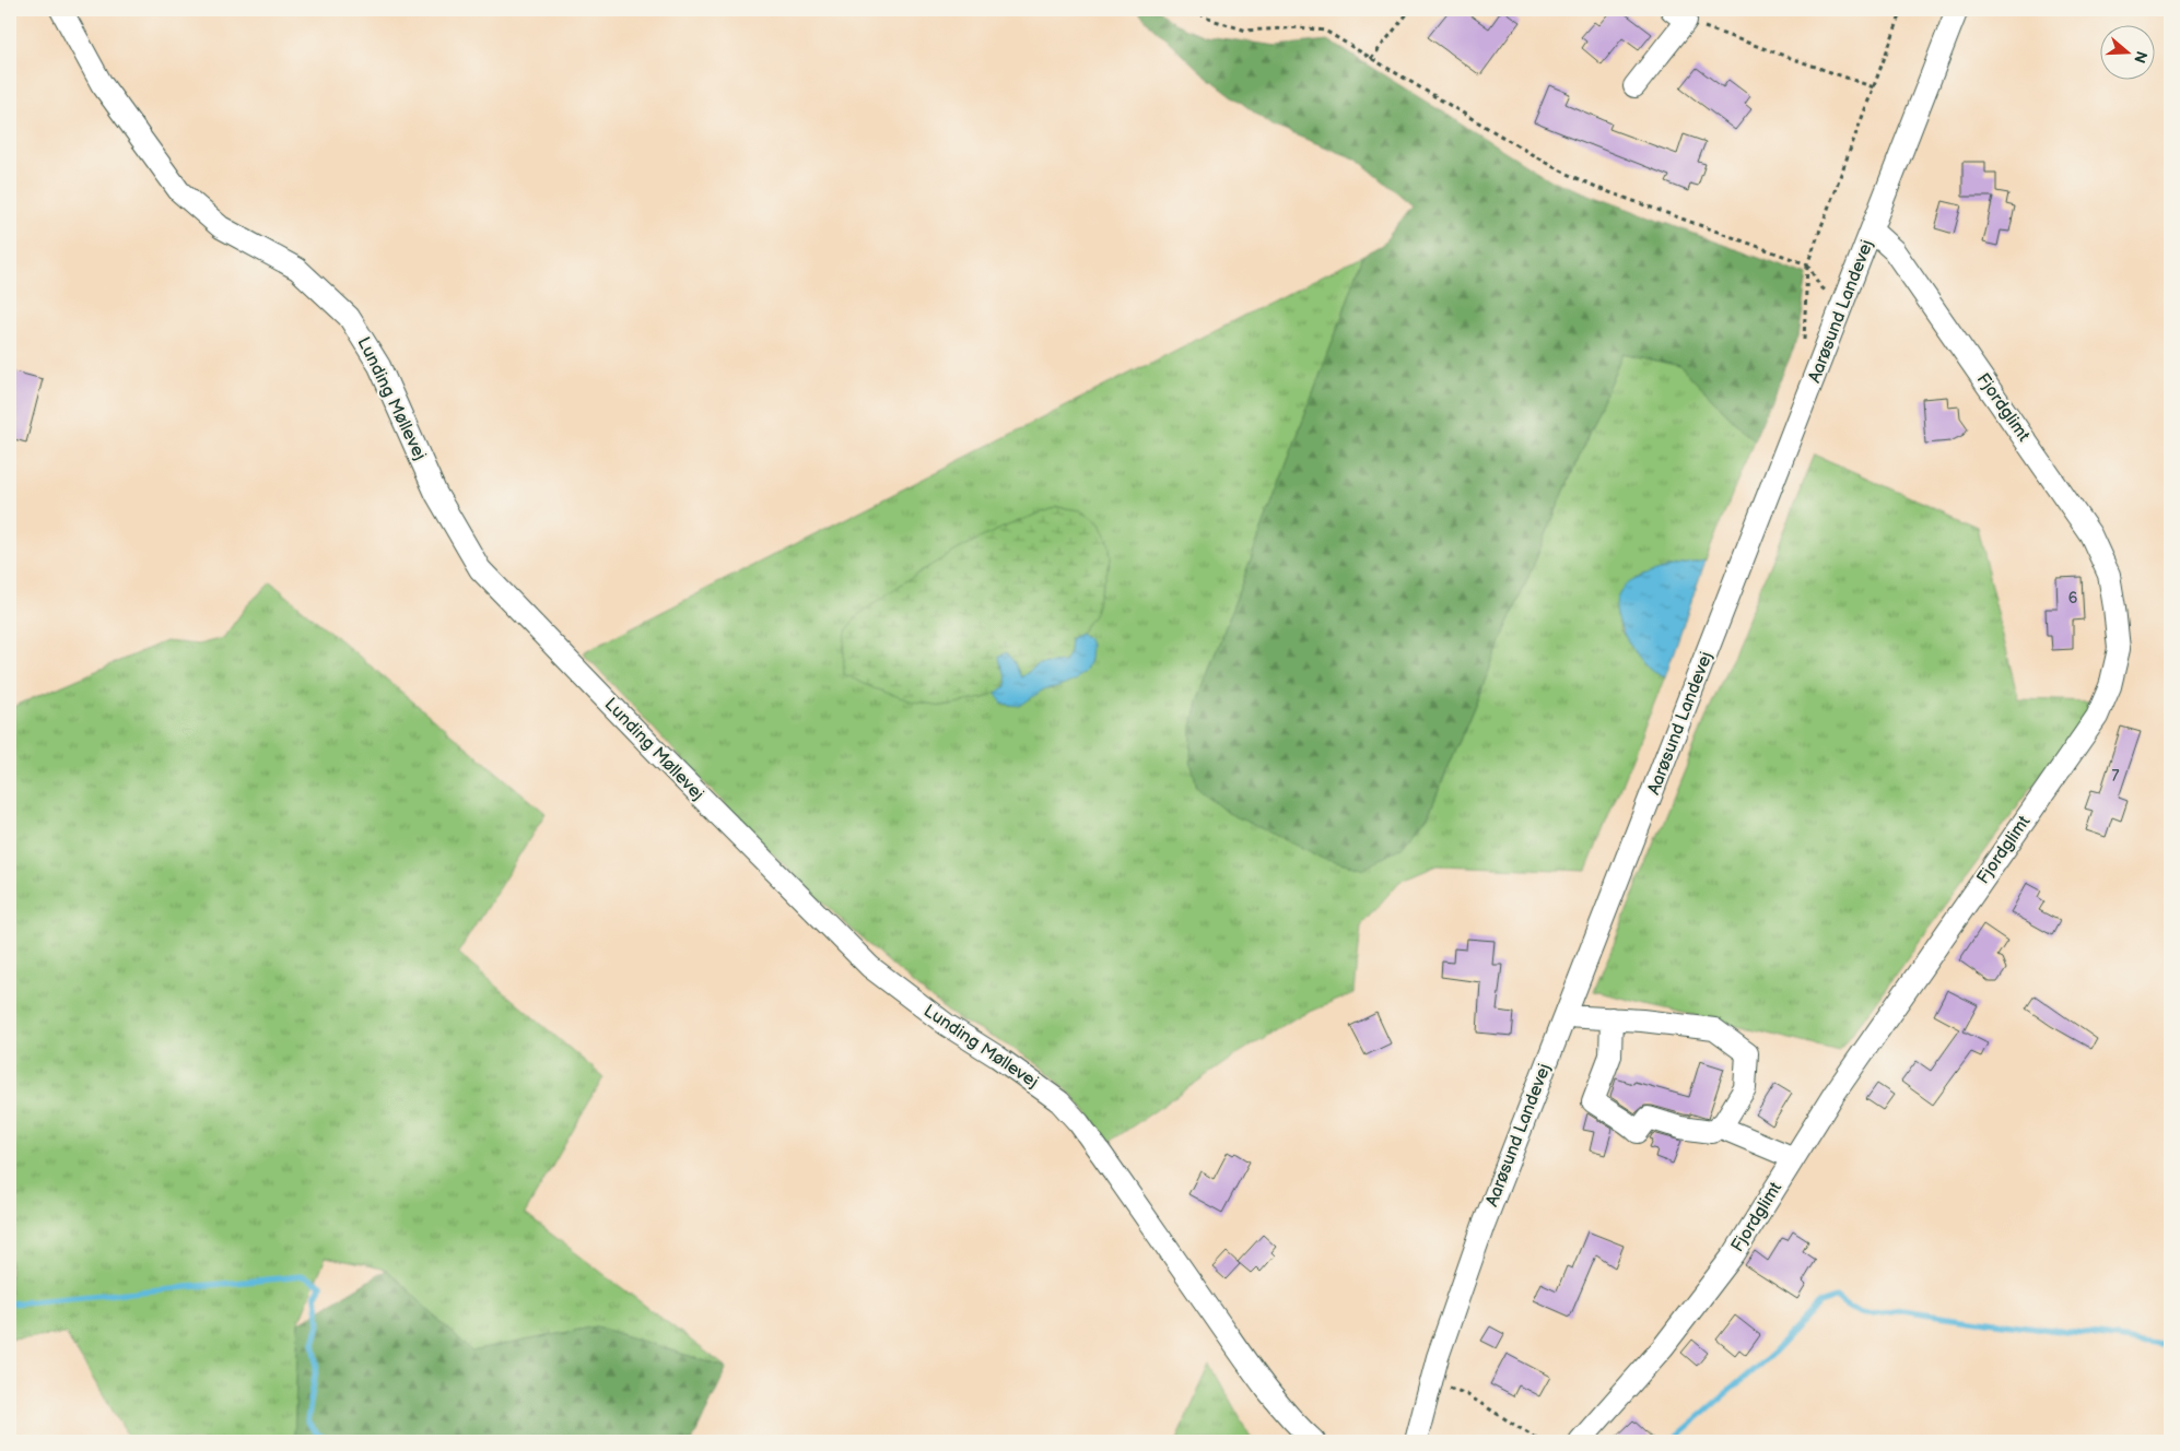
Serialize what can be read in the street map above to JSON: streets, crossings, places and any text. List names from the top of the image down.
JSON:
{
  "streets": {
    "street": ["Aarøsund Landevej", "Lunding Møllevej", "Fjordglimt"]
  },
  "crossings": [
    ["Aarøsund Landevej", "Fjordglimt"]
  ],
  "house_numbers": ["6", "7"],
  "north": "right"
}
